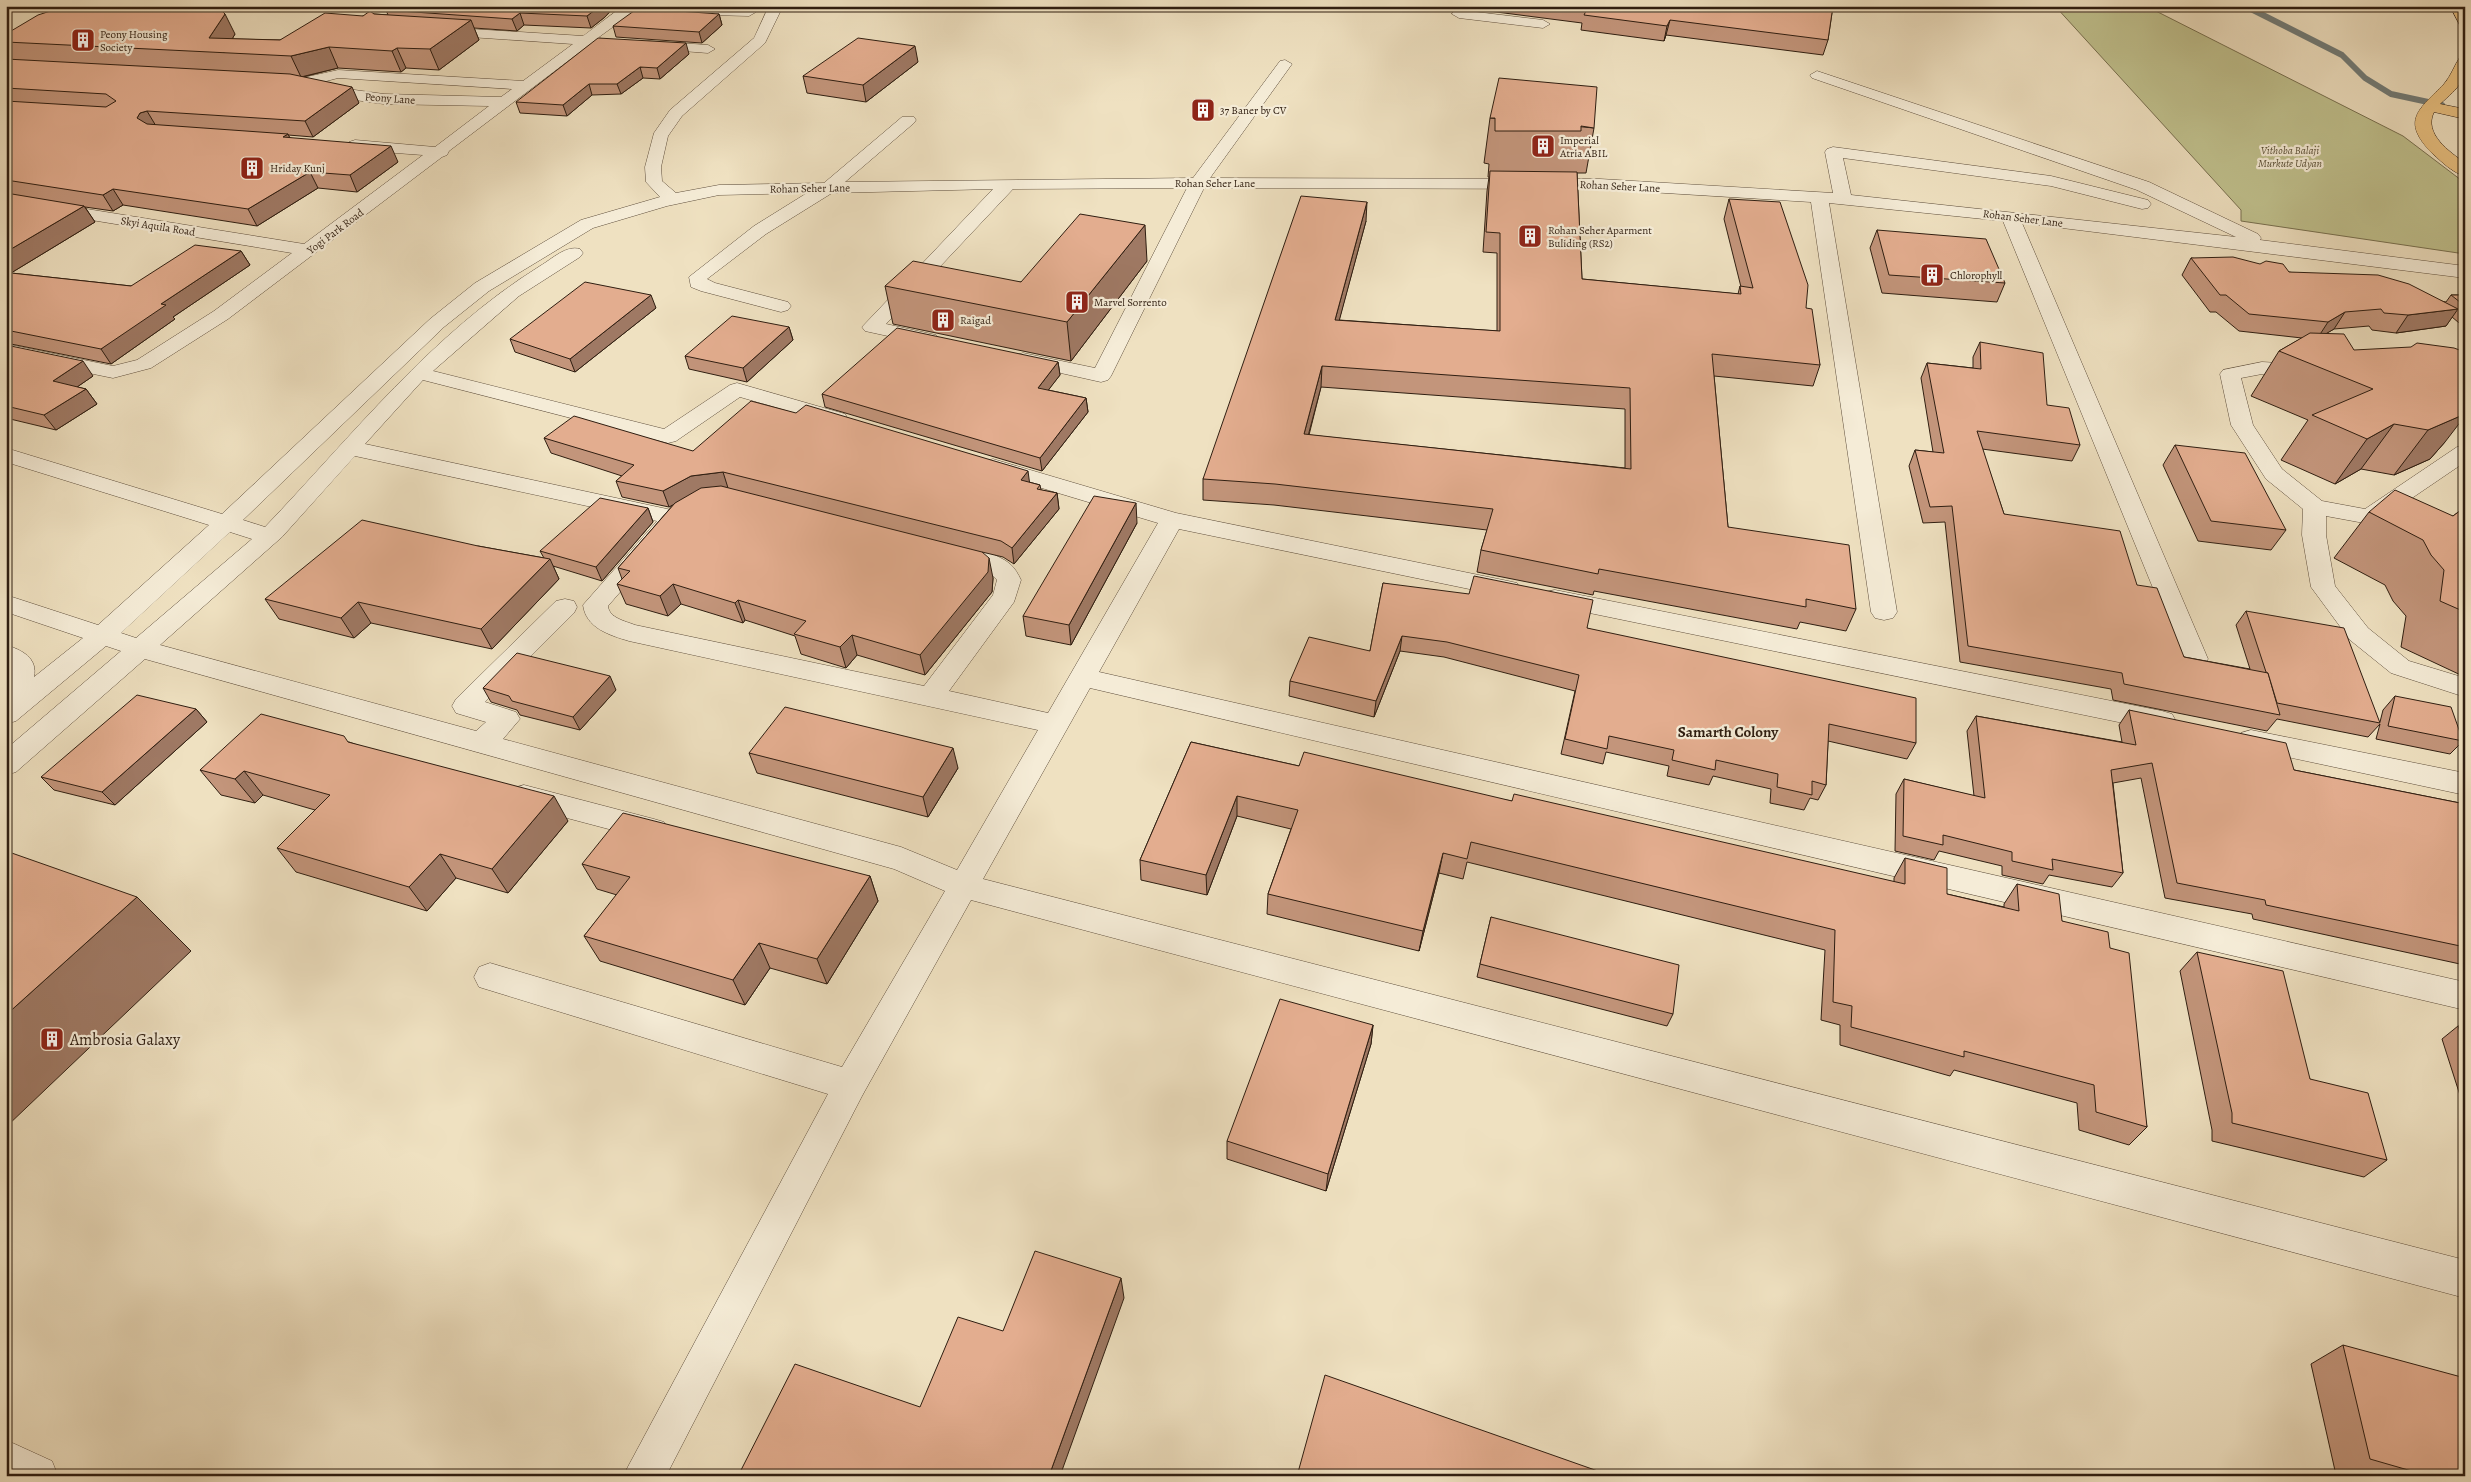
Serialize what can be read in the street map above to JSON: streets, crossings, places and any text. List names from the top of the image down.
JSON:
{
  "streets": {
    "street": [
      "Peony Lane",
      "Rohan Seher Lane",
      "Skyi Aquila Road",
      "Yogi Park Road"
    ]
  },
  "crossings": [
    ["Peony Lane", "Yogi Park Road"],
    ["Skyi Aquila Road", "Yogi Park Road"]
  ],
  "districts": ["Samarth Colony"],
  "parks": ["Vithoba Balaji Murkute Udyan"],
  "places": {
    "building": [
      "Peony Housing Society",
      "37 Baner by CV",
      "Imperial Atria ABIL",
      "Hriday Kunj",
      "Rohan Seher Aparment Buliding (RS2)",
      "Chlorophyll",
      "Marvel Sorrento",
      "Raigad",
      "Ambrosia Galaxy"
    ]
  }
}
